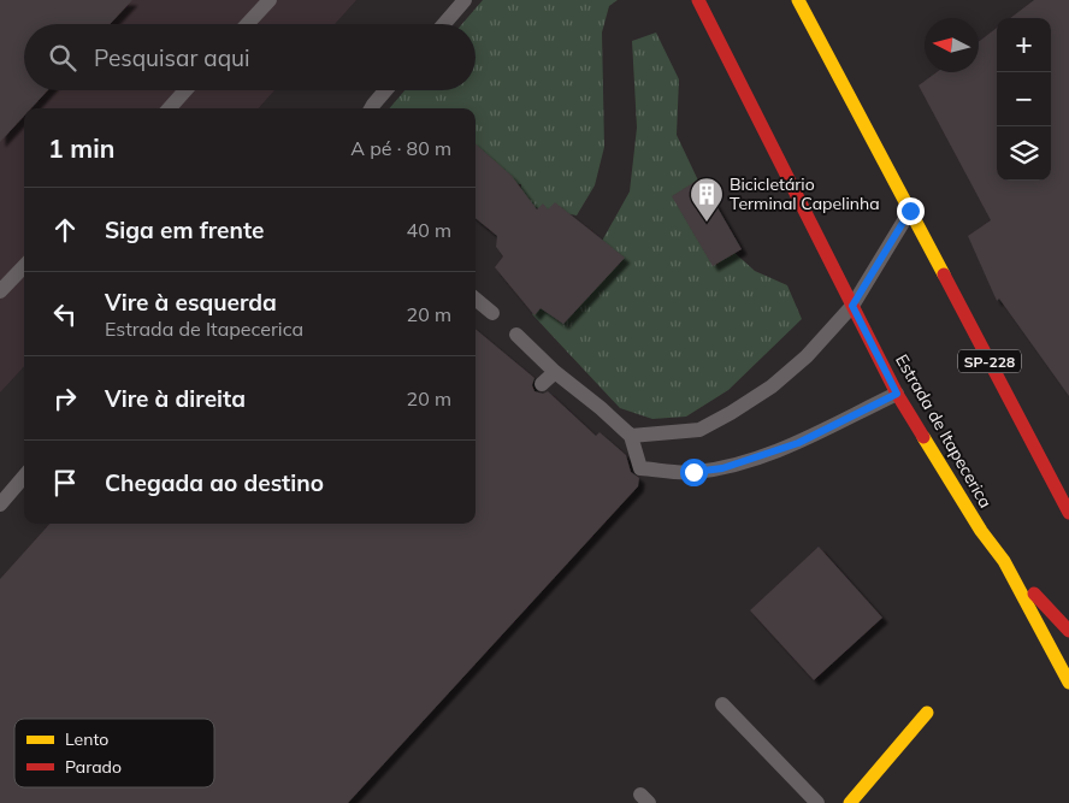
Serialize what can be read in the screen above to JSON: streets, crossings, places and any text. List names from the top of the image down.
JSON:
{
  "streets": {
    "main road": ["SP-228", "Estrada de Itapecerica"]
  },
  "places": {
    "building": ["Bicicletário Terminal Capelinha"]
  },
  "legend": ["Lento", "Parado"],
  "north": "left",
  "page": {
    "map_buttons": ["+", "−"],
    "search": "Pesquisar aqui",
    "heading": ["1 min", "A pé · 80 m"],
    "list": [
      ["Siga em frente", "40 m"],
      ["Vire à esquerda", "Estrada de Itapecerica", "20 m"],
      ["Vire à direita", "20 m"],
      "Chegada ao destino"
    ]
  }
}
